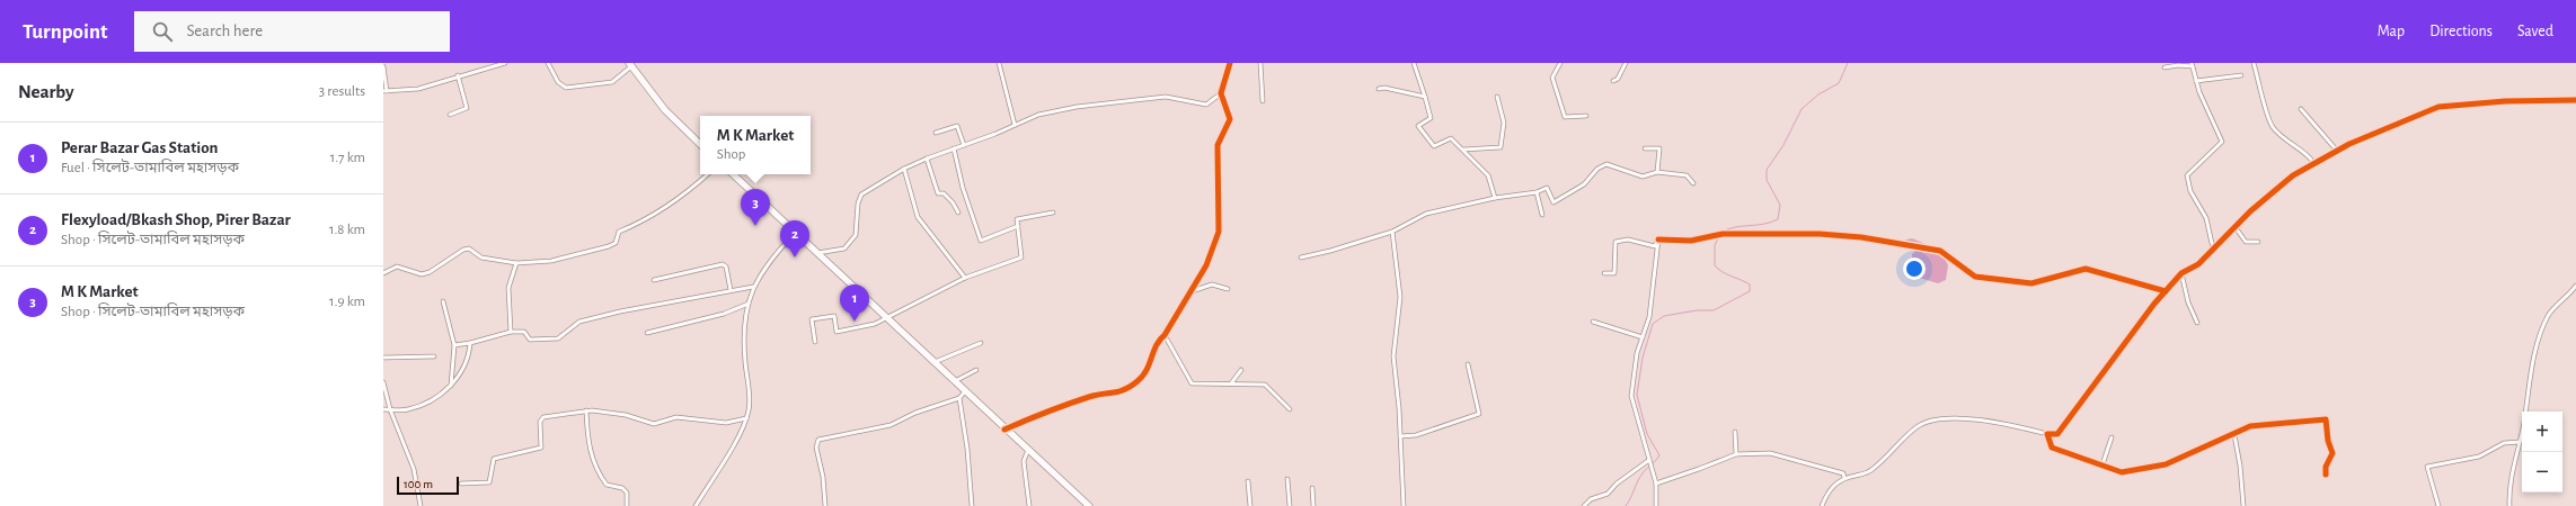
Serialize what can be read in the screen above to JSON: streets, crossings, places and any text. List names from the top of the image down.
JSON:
{
  "scale_bar": "100 m",
  "page": {
    "header": "Turnpoint",
    "search": "Search here",
    "nav": ["Map", "Directions", "Saved"],
    "heading": ["Nearby", "3 results"],
    "popup": ["M K Market", "Shop"],
    "list": [
      {
        "mark": "1",
        "name": "Perar Bazar Gas Station",
        "note": "Fuel · সিলেট-তামাবিল মহাসড়ক",
        "value": "1.7 km"
      },
      {
        "mark": "2",
        "name": "Flexyload/Bkash Shop, Pirer Bazar",
        "note": "Shop · সিলেট-তামাবিল মহাসড়ক",
        "value": "1.8 km"
      },
      {
        "mark": "3",
        "name": "M K Market",
        "note": "Shop · সিলেট-তামাবিল মহাসড়ক",
        "value": "1.9 km"
      }
    ],
    "pins": ["3", "2", "1"],
    "map_buttons": ["+", "−"],
    "scale": "100 m"
  }
}
